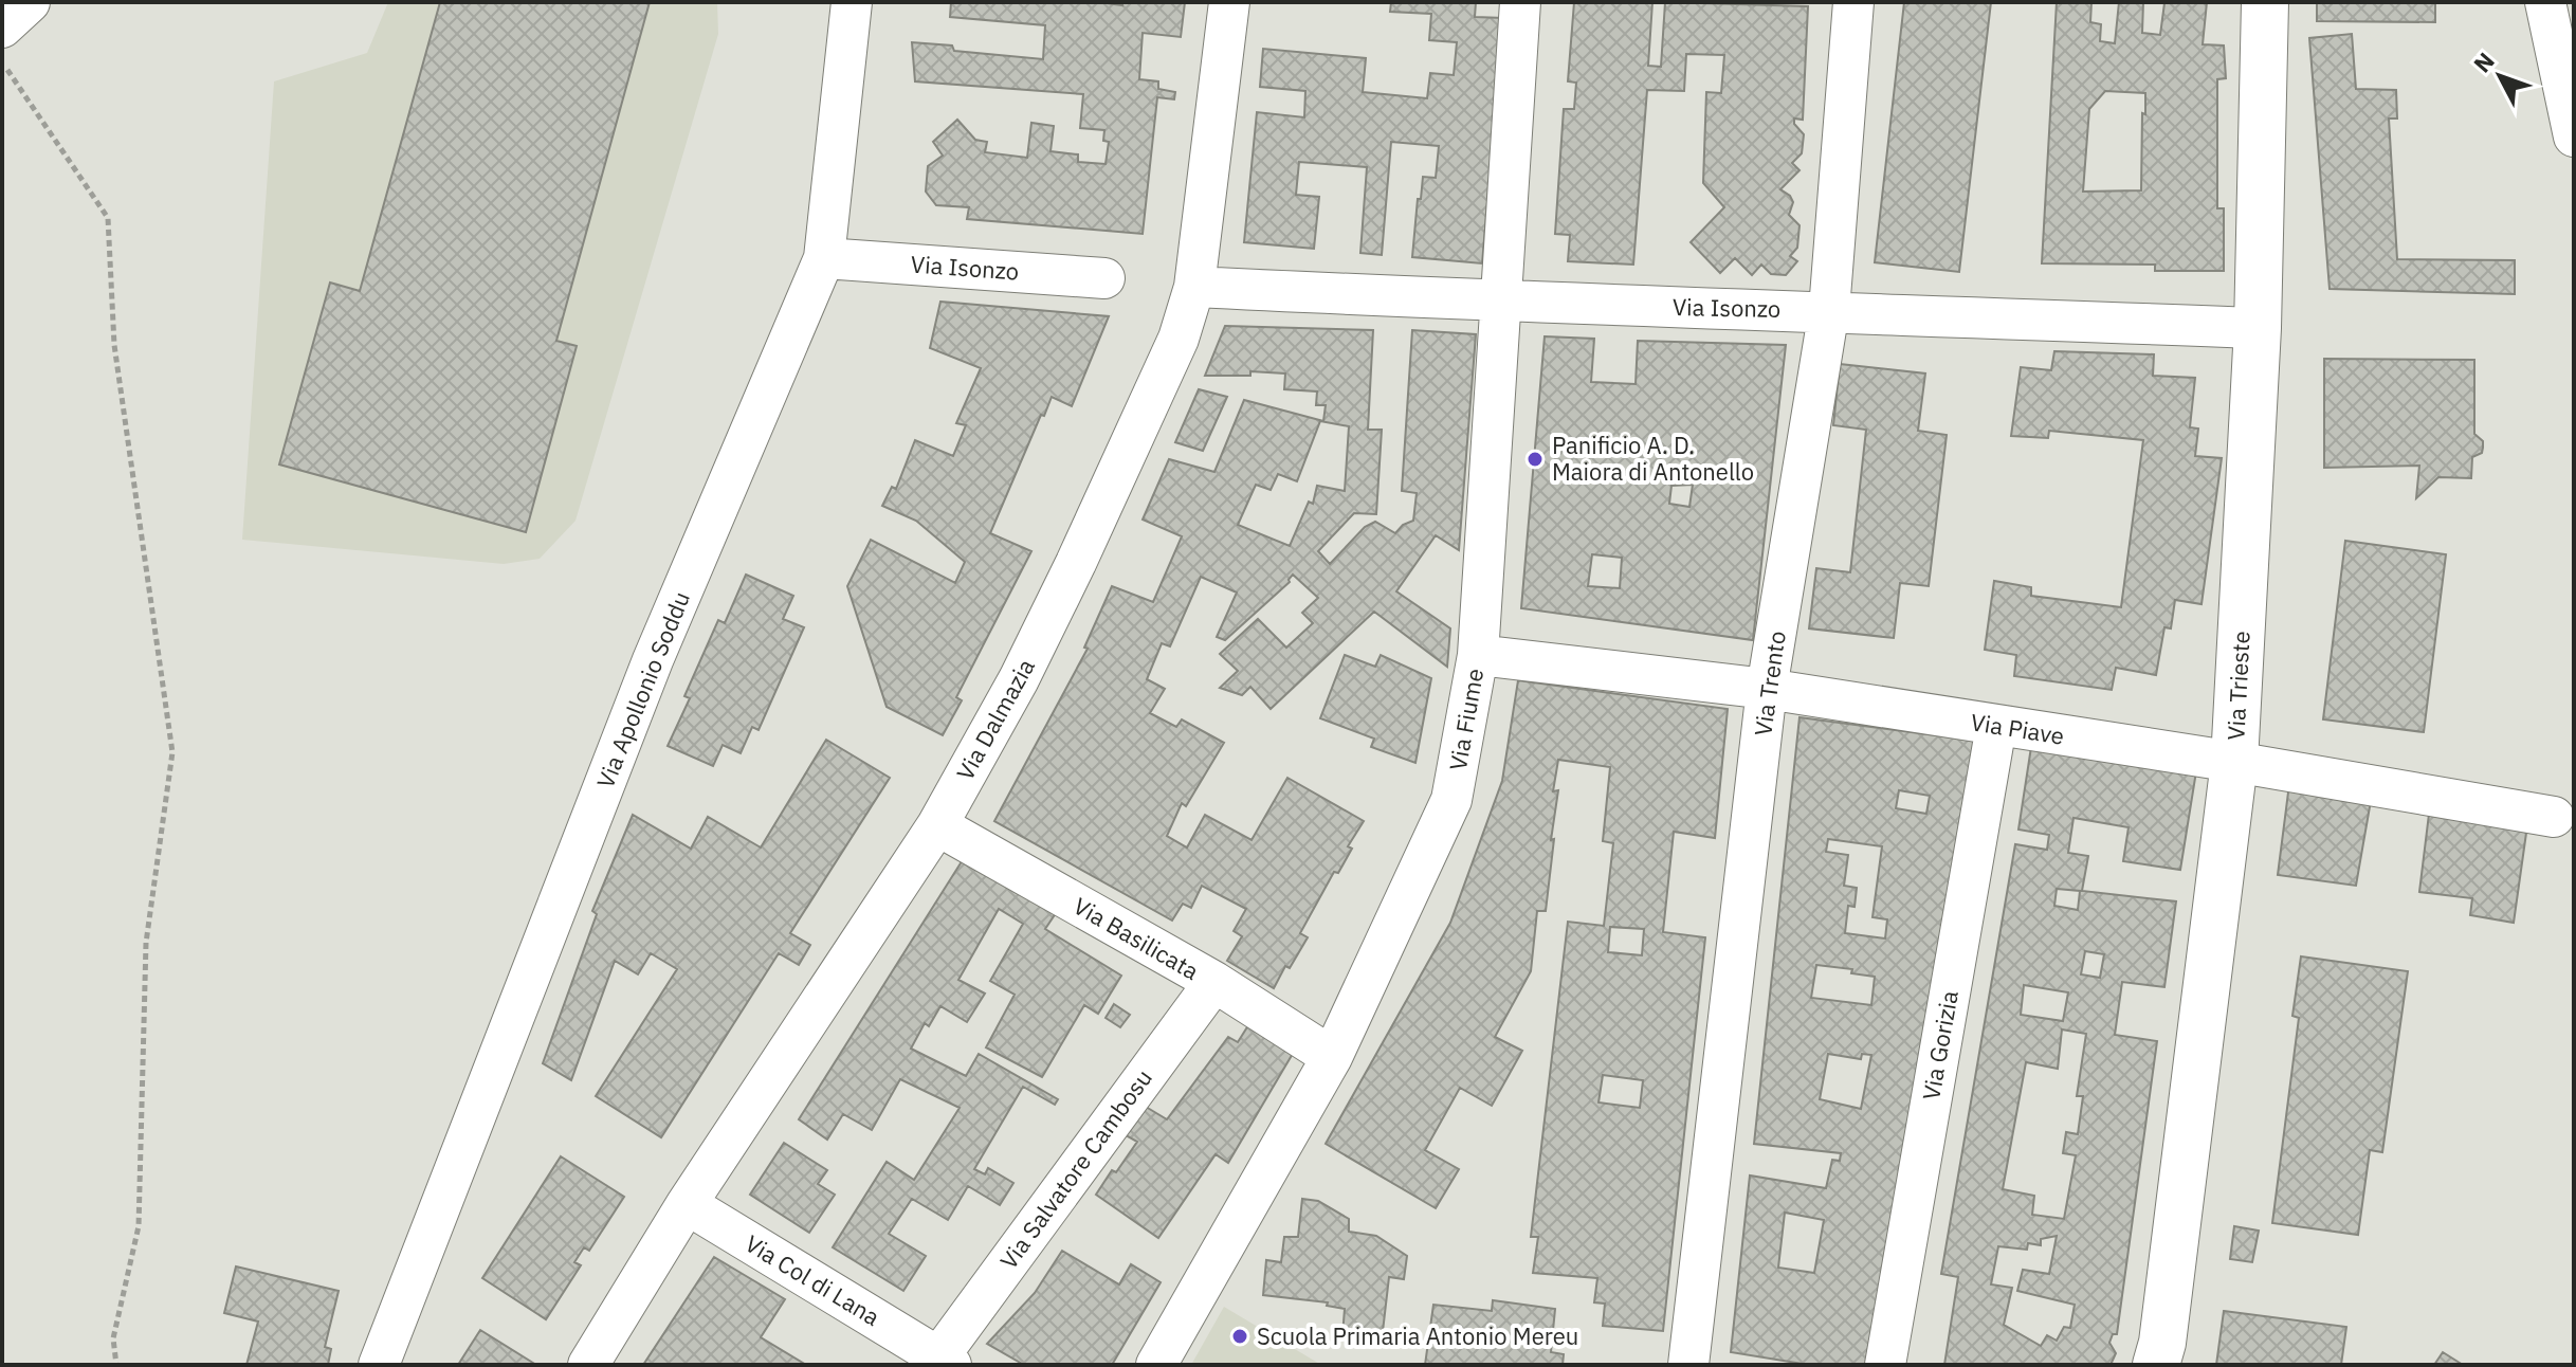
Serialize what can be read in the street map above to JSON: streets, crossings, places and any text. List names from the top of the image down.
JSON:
{
  "streets": {
    "main road": ["Via Trieste"],
    "street": [
      "Via Isonzo",
      "Via Trento",
      "Via Apollonio Soddu",
      "Via Dalmazia",
      "Via Fiume",
      "Via Piave",
      "Via Basilicata",
      "Via Gorizia",
      "Via Salvatore Cambosu",
      "Via Col di Lana"
    ]
  },
  "crossings": [
    ["Via Isonzo", "Via Trento"],
    ["Via Isonzo", "Via Trieste"],
    ["Via Isonzo", "Via Apollonio Soddu"],
    ["Via Isonzo", "Via Dalmazia"],
    ["Via Isonzo", "Via Fiume"],
    ["Via Trento", "Via Piave"],
    ["Via Trieste", "Via Piave"],
    ["Via Dalmazia", "Via Basilicata"],
    ["Via Dalmazia", "Via Col di Lana"],
    ["Via Fiume", "Via Piave"],
    ["Via Fiume", "Via Basilicata"],
    ["Via Piave", "Via Gorizia"],
    ["Via Basilicata", "Via Salvatore Cambosu"],
    ["Via Salvatore Cambosu", "Via Col di Lana"]
  ],
  "places": ["Panificio A. D. Maiora di Antonello", "Scuola Primaria Antonio Mereu"],
  "north": "top left"
}
